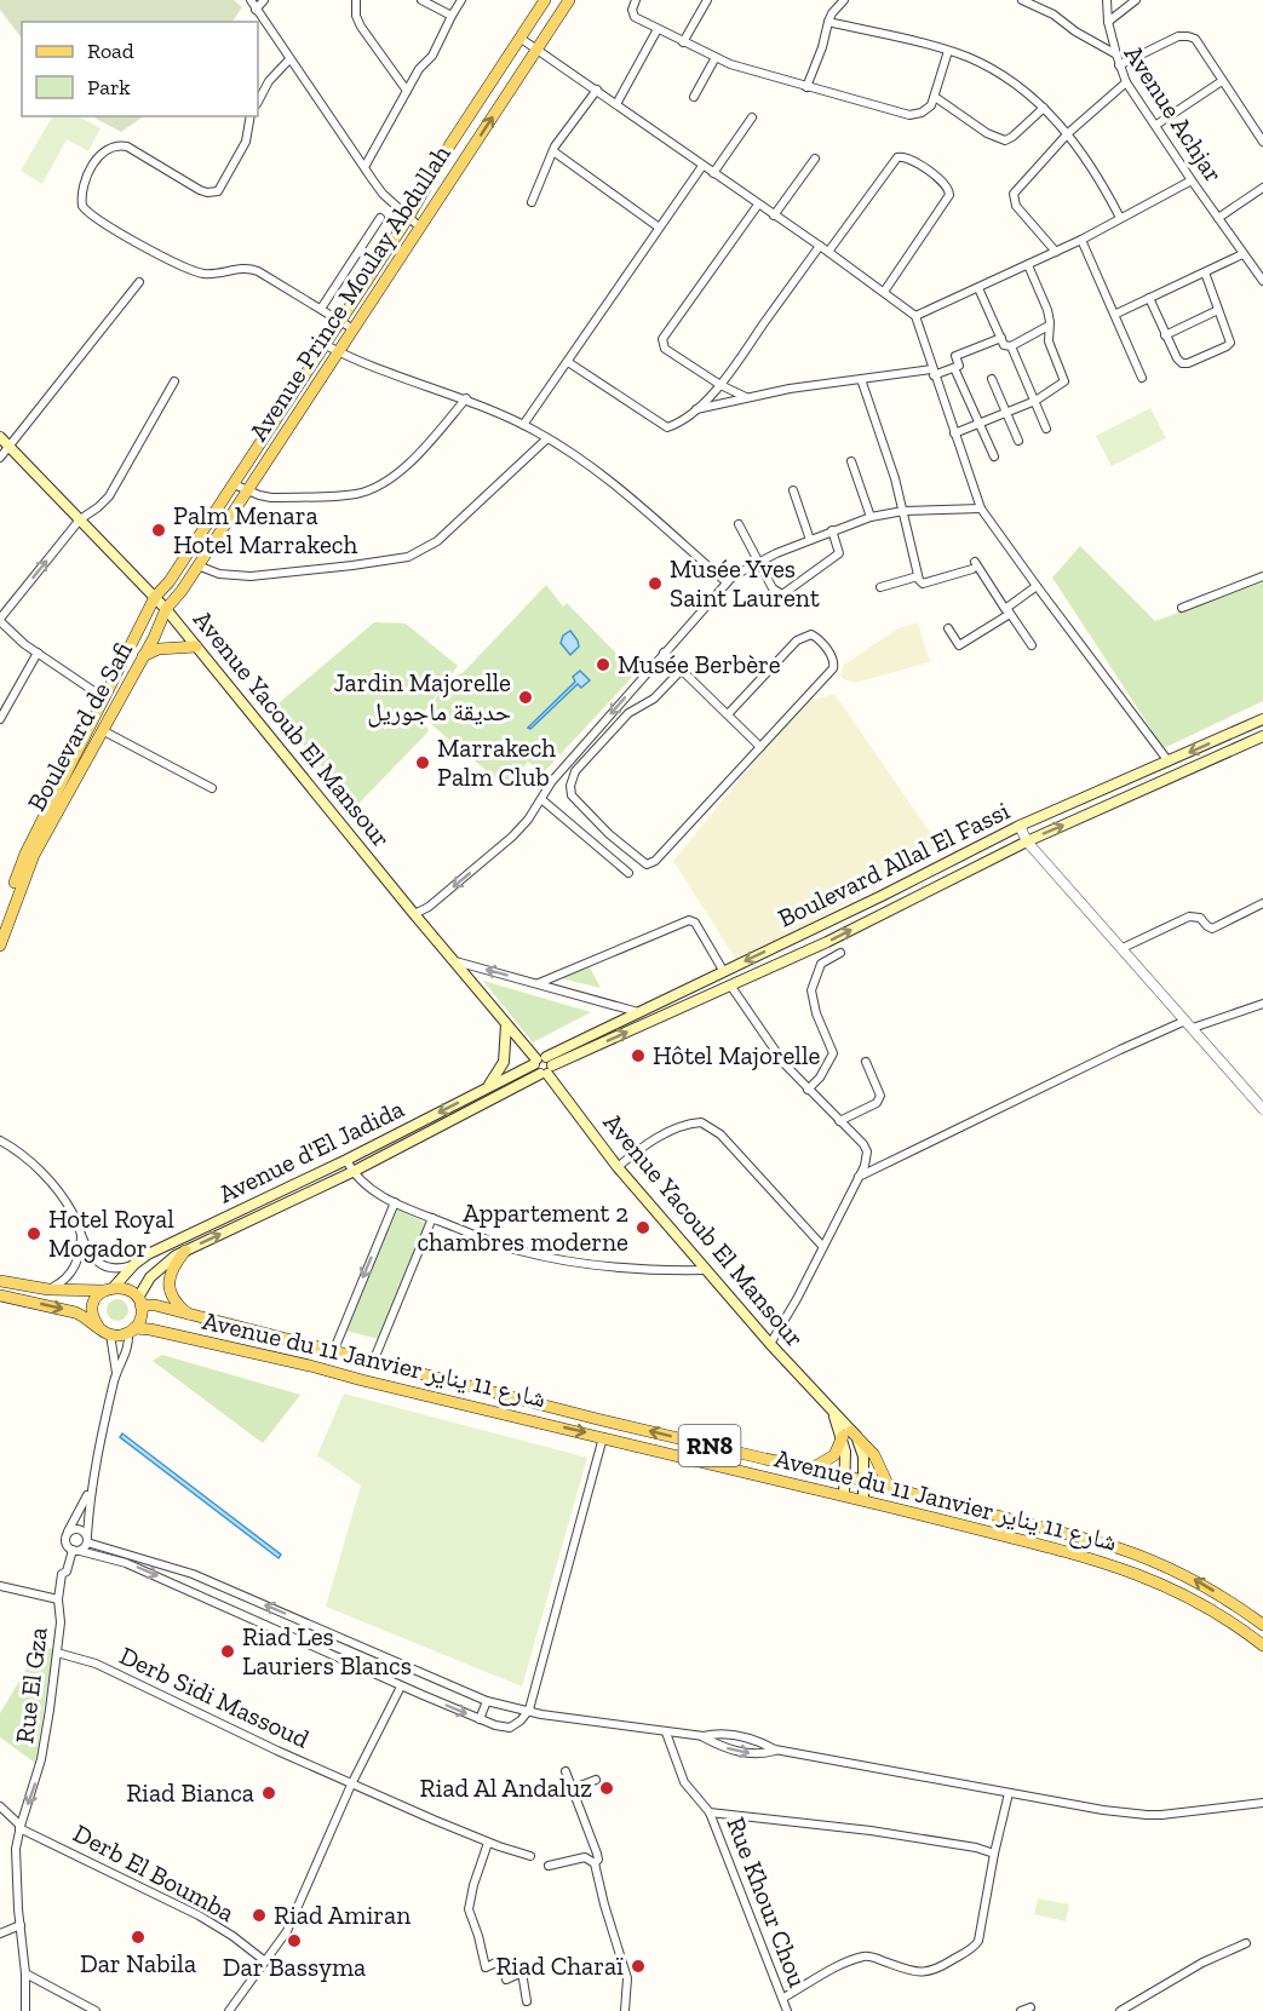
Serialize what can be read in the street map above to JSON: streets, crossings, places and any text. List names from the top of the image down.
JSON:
{
  "streets": {
    "main road": [
      "Avenue Prince Moulay Abdullah",
      "Boulevard de Safi",
      "Avenue Yacoub El Mansour",
      "Boulevard Allal El Fassi",
      "Avenue d'El Jadida",
      "Avenue du 11 Janvier شارع 11 يناير",
      "RN8"
    ],
    "street": [
      "Avenue Achjar",
      "Rue El Gza",
      "Derb Sidi Massoud",
      "Derb El Boumba",
      "Rue Khour Chou"
    ]
  },
  "crossings": [
    ["Avenue Prince Moulay Abdullah", "Boulevard de Safi"],
    ["Avenue Prince Moulay Abdullah", "Avenue Yacoub El Mansour"],
    ["Boulevard de Safi", "Avenue Yacoub El Mansour"],
    ["Avenue Yacoub El Mansour", "Boulevard Allal El Fassi"],
    ["Avenue Yacoub El Mansour", "Avenue d'El Jadida"],
    ["Avenue Yacoub El Mansour", "Avenue du 11 Janvier شارع 11 يناير"],
    ["Boulevard Allal El Fassi", "Avenue d'El Jadida"],
    ["Avenue d'El Jadida", "Avenue du 11 Janvier شارع 11 يناير"],
    ["Avenue d'El Jadida", "RN8"],
    ["Avenue du 11 Janvier شارع 11 يناير", "RN8"],
    ["Rue El Gza", "Derb Sidi Massoud"],
    ["Rue El Gza", "Derb El Boumba"]
  ],
  "one_way": ["Rue El Gza"],
  "places": [
    "Palm Menara Hotel Marrakech",
    "Musée Yves Saint Laurent",
    "Musée Berbère",
    "Jardin Majorelle حديقة ماجوريل",
    "Marrakech Palm Club",
    "Hôtel Majorelle",
    "Appartement 2 chambres moderne",
    "Hotel Royal Mogador",
    "Riad Les Lauriers Blancs",
    "Riad Al Andaluz",
    "Riad Bianca",
    "Riad Amiran",
    "Dar Nabila",
    "Dar Bassyma",
    "Riad Charaï"
  ],
  "legend": ["Road", "Park"]
}
